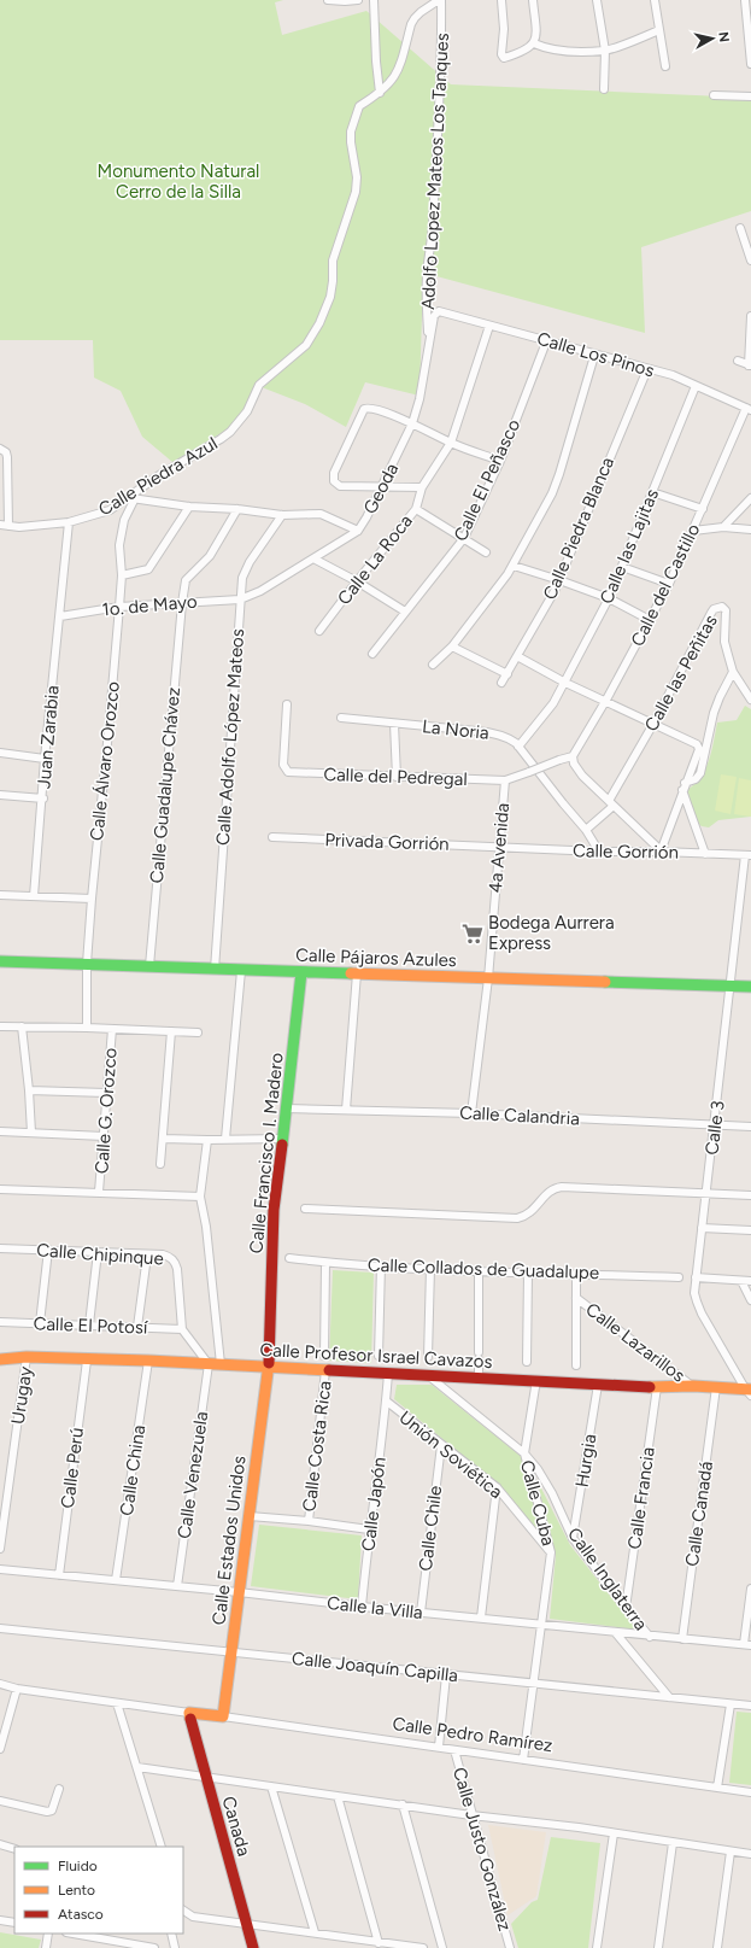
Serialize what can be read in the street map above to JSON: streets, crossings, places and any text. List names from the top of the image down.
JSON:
{
  "streets": {
    "street": [
      "Adolfo Lopez Mateos Los Tanques",
      "Calle Los Pinos",
      "Calle Piedra Azul",
      "Calle El Peñasco",
      "Geoda",
      "Calle Piedra Blanca",
      "Calle las Lajitas",
      "Calle La Roca",
      "Calle del Castillo",
      "1o. de Mayo",
      "Calle las Peñitas",
      "La Noria",
      "Juan Zarabia",
      "Calle Adolfo López Mateos",
      "Calle Álvaro Orozco",
      "Calle del Pedregal",
      "Calle Guadalupe Chávez",
      "Privada Gorrión",
      "4a Avenida",
      "Calle Gorrión",
      "Calle Pájaros Azules",
      "Calle G. Orozco",
      "Calle Calandria",
      "Calle 3",
      "Calle Francisco I. Madero",
      "Calle Chipinque",
      "Calle Collados de Guadalupe",
      "Calle El Potosí",
      "Calle Lazarillos",
      "Calle Profesor Israel Cavazos",
      "Urugay",
      "Calle Costa Rica",
      "Unión Soviética",
      "Hurgia",
      "Calle Perú",
      "Calle China",
      "Calle Venezuela",
      "Calle Francia",
      "Calle Cuba",
      "Calle Japón",
      "Calle Canadá",
      "Calle Chile",
      "Calle Estados Unidos",
      "Calle Inglaterra",
      "Calle la Villa",
      "Calle Joaquín Capilla",
      "Calle Pedro Ramírez",
      "Canada",
      "Calle Justo González"
    ]
  },
  "crossings": [
    ["Adolfo Lopez Mateos Los Tanques", "Geoda"],
    ["Calle Los Pinos", "Calle El Peñasco"],
    ["Calle Los Pinos", "Geoda"],
    ["Calle Los Pinos", "Calle Piedra Blanca"],
    ["Calle Los Pinos", "Calle las Lajitas"],
    ["Calle Los Pinos", "Calle La Roca"],
    ["Calle Los Pinos", "Calle del Castillo"],
    ["Calle Piedra Azul", "Juan Zarabia"],
    ["Calle Piedra Azul", "Calle Álvaro Orozco"],
    ["Geoda", "1o. de Mayo"],
    ["Geoda", "Calle Adolfo López Mateos"],
    ["Calle las Lajitas", "La Noria"],
    ["Calle del Castillo", "4a Avenida"],
    ["1o. de Mayo", "Juan Zarabia"],
    ["1o. de Mayo", "Calle Adolfo López Mateos"],
    ["1o. de Mayo", "Calle Álvaro Orozco"],
    ["1o. de Mayo", "Calle Guadalupe Chávez"],
    ["Calle las Peñitas", "La Noria"],
    ["Calle Adolfo López Mateos", "Calle Pájaros Azules"],
    ["Calle Álvaro Orozco", "Calle Pájaros Azules"],
    ["Calle del Pedregal", "4a Avenida"],
    ["Calle Guadalupe Chávez", "Calle Pájaros Azules"],
    ["Privada Gorrión", "4a Avenida"],
    ["Privada Gorrión", "Calle Gorrión"],
    ["4a Avenida", "Calle Gorrión"],
    ["4a Avenida", "Calle Pájaros Azules"],
    ["4a Avenida", "Calle Calandria"],
    ["Calle Gorrión", "Calle 3"],
    ["Calle Pájaros Azules", "Calle 3"],
    ["Calle Pájaros Azules", "Calle Francisco I. Madero"],
    ["Calle Calandria", "Calle 3"],
    ["Calle Calandria", "Calle Francisco I. Madero"],
    ["Calle 3", "Calle Profesor Israel Cavazos"],
    ["Calle Francisco I. Madero", "Calle Profesor Israel Cavazos"],
    ["Calle Francisco I. Madero", "Calle Estados Unidos"],
    ["Calle Chipinque", "Calle El Potosí"],
    ["Calle Lazarillos", "Calle Profesor Israel Cavazos"],
    ["Calle Profesor Israel Cavazos", "Urugay"],
    ["Calle Profesor Israel Cavazos", "Calle Costa Rica"],
    ["Calle Profesor Israel Cavazos", "Hurgia"],
    ["Calle Profesor Israel Cavazos", "Calle Perú"],
    ["Calle Profesor Israel Cavazos", "Calle China"],
    ["Calle Profesor Israel Cavazos", "Calle Venezuela"],
    ["Calle Profesor Israel Cavazos", "Calle Francia"],
    ["Calle Profesor Israel Cavazos", "Calle Cuba"],
    ["Calle Profesor Israel Cavazos", "Calle Japón"],
    ["Calle Profesor Israel Cavazos", "Calle Canadá"],
    ["Calle Profesor Israel Cavazos", "Calle Estados Unidos"],
    ["Calle Profesor Israel Cavazos", "Calle Inglaterra"],
    ["Unión Soviética", "Calle Cuba"],
    ["Unión Soviética", "Calle Japón"],
    ["Unión Soviética", "Calle Chile"],
    ["Hurgia", "Calle Inglaterra"],
    ["Calle Perú", "Calle la Villa"],
    ["Calle China", "Calle la Villa"],
    ["Calle Venezuela", "Calle la Villa"],
    ["Calle Francia", "Calle Inglaterra"],
    ["Calle Cuba", "Calle Inglaterra"],
    ["Calle Cuba", "Calle la Villa"],
    ["Calle Cuba", "Calle Joaquín Capilla"],
    ["Calle Cuba", "Calle Pedro Ramírez"],
    ["Calle Japón", "Calle la Villa"],
    ["Calle Canadá", "Calle la Villa"],
    ["Calle Chile", "Calle la Villa"],
    ["Calle Estados Unidos", "Calle la Villa"],
    ["Calle Estados Unidos", "Calle Joaquín Capilla"],
    ["Calle Estados Unidos", "Calle Pedro Ramírez"],
    ["Calle Inglaterra", "Calle la Villa"],
    ["Calle Pedro Ramírez", "Canada"],
    ["Calle Pedro Ramírez", "Calle Justo González"]
  ],
  "parks": ["Monumento Natural Cerro de la Silla"],
  "places": {
    "supermarket": ["Bodega Aurrera Express"]
  },
  "legend": ["Fluido", "Lento", "Atasco"],
  "north": "right"
}
